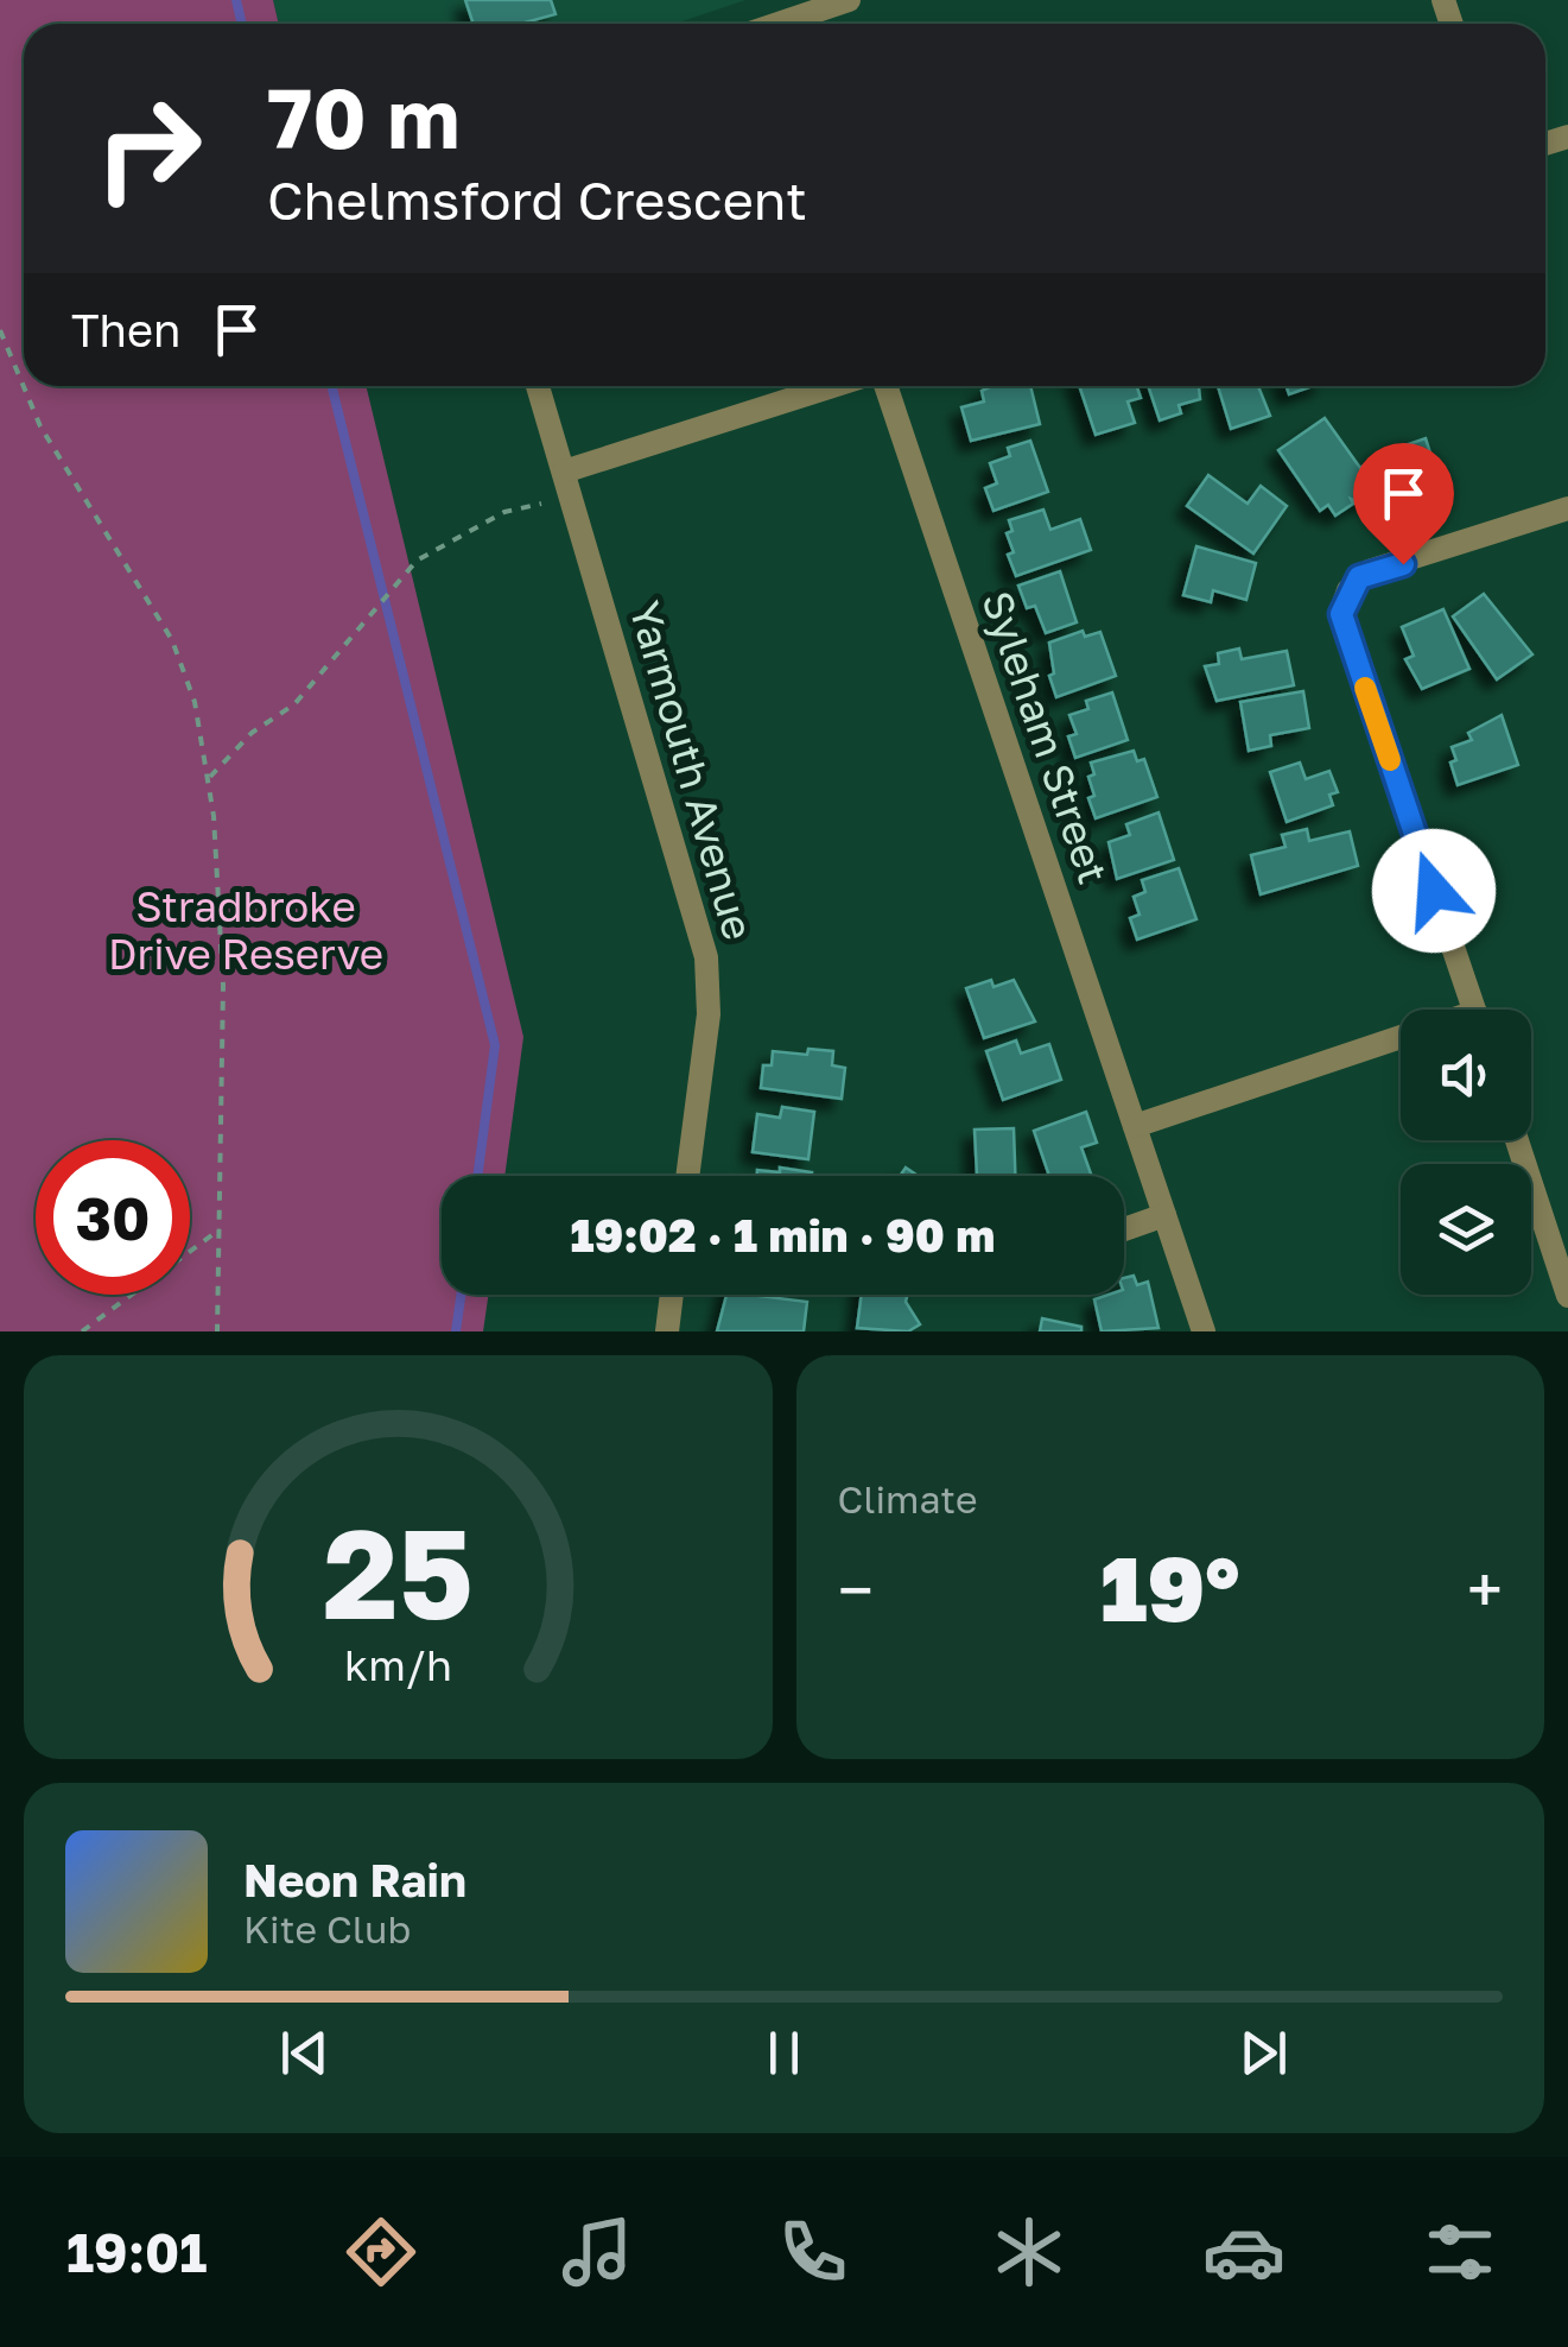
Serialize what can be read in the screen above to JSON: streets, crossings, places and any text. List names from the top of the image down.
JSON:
{
  "streets": {
    "street": ["Syleham Street", "Yarmouth Avenue"]
  },
  "parks": ["Stradbroke Drive Reserve"],
  "page": {
    "turn": ["70 m", "Chelmsford Crescent"],
    "then": "Then",
    "limit": "30",
    "trip": "19:02 · 1 min · 90 m",
    "tile": "Climate",
    "heat": ["−", "19°", "+"],
    "song": ["Neon Rain", "Kite Club"],
    "tabs": "19:01",
    "gauge": ["25", "km/h"]
  }
}
